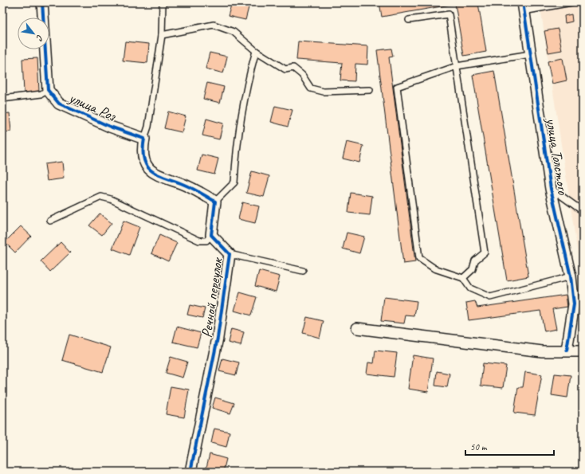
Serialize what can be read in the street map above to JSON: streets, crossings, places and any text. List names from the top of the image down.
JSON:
{
  "streets": {
    "street": ["улица Роз", "улица Толстого", "Речной переулок"]
  },
  "scale_bar": "50 m",
  "north": "bottom right"
}
